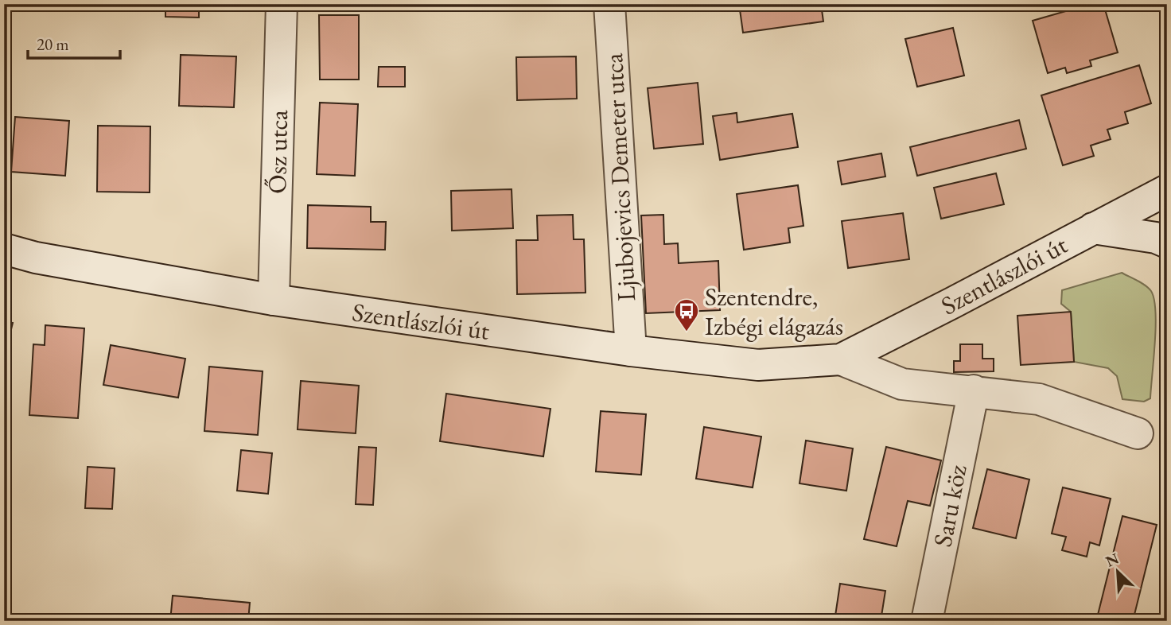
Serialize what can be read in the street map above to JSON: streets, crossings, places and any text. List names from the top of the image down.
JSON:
{
  "streets": {
    "main road": [
      "Ősz utca",
      "Ljubojevics Demeter utca",
      "Szentlászlói út",
      "Saru köz"
    ]
  },
  "crossings": [
    ["Ősz utca", "Szentlászlói út"],
    ["Ljubojevics Demeter utca", "Szentlászlói út"],
    ["Szentlászlói út", "Saru köz"]
  ],
  "places": {
    "bus stop": ["Szentendre, Izbégi elágazás"]
  },
  "scale_bar": "20 m",
  "north": "top left"
}
